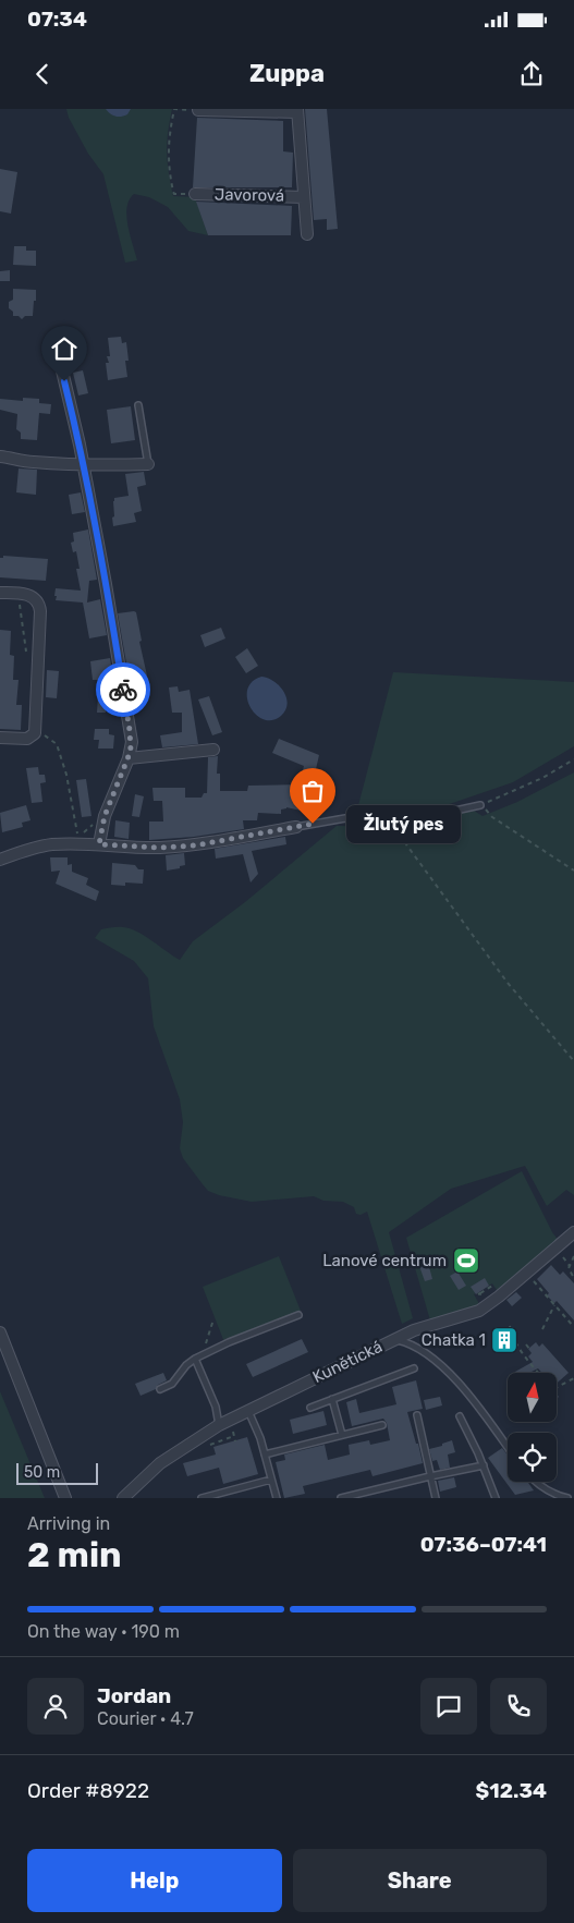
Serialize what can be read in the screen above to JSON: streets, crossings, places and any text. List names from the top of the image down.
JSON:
{
  "streets": {
    "street": ["Javorová", "Kunětická"]
  },
  "places": {
    "other": ["Žlutý pes"],
    "sports": ["Lanové centrum"],
    "building": ["Chatka 1"]
  },
  "scale_bar": "50 m",
  "north": "top",
  "page": {
    "status": "07:34",
    "header": "Zuppa",
    "bubble": "Žlutý pes",
    "scale": "50 m",
    "heading": ["2 min", "Arriving in", "07:36–07:41"],
    "panel": [
      "Jordan",
      "Courier · 4.7",
      "Order #8922",
      "$12.34"
    ],
    "bar": "On the way · 190 m",
    "buttons": ["Help", "Share"]
  }
}
